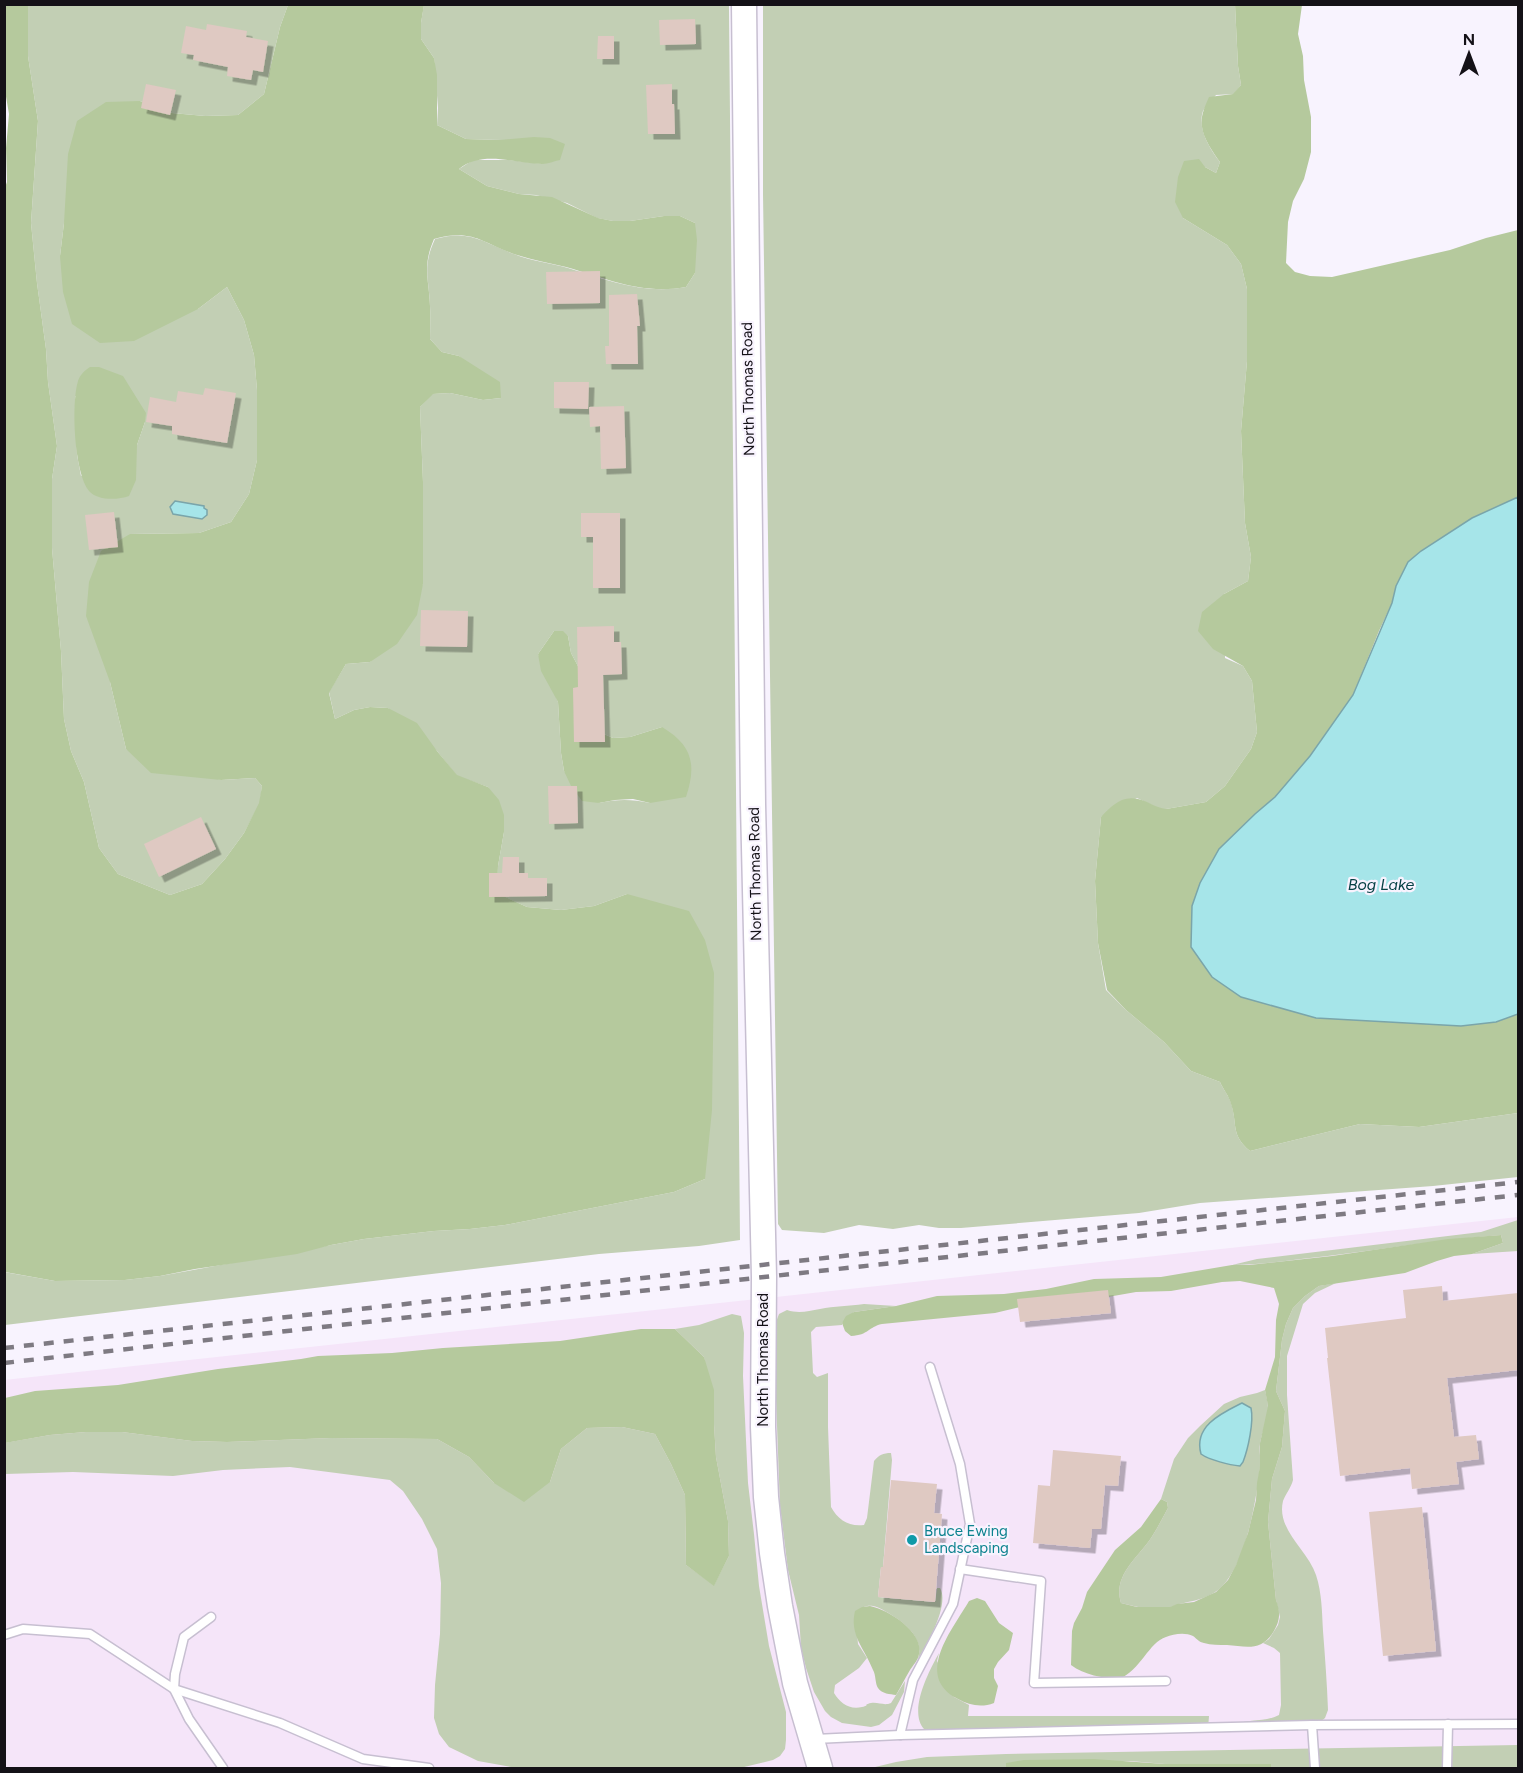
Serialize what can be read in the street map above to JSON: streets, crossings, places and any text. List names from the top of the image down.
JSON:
{
  "streets": {
    "main road": ["North Thomas Road"]
  },
  "water": ["Bog Lake"],
  "places": ["Bruce Ewing Landscaping"],
  "north": "top"
}
